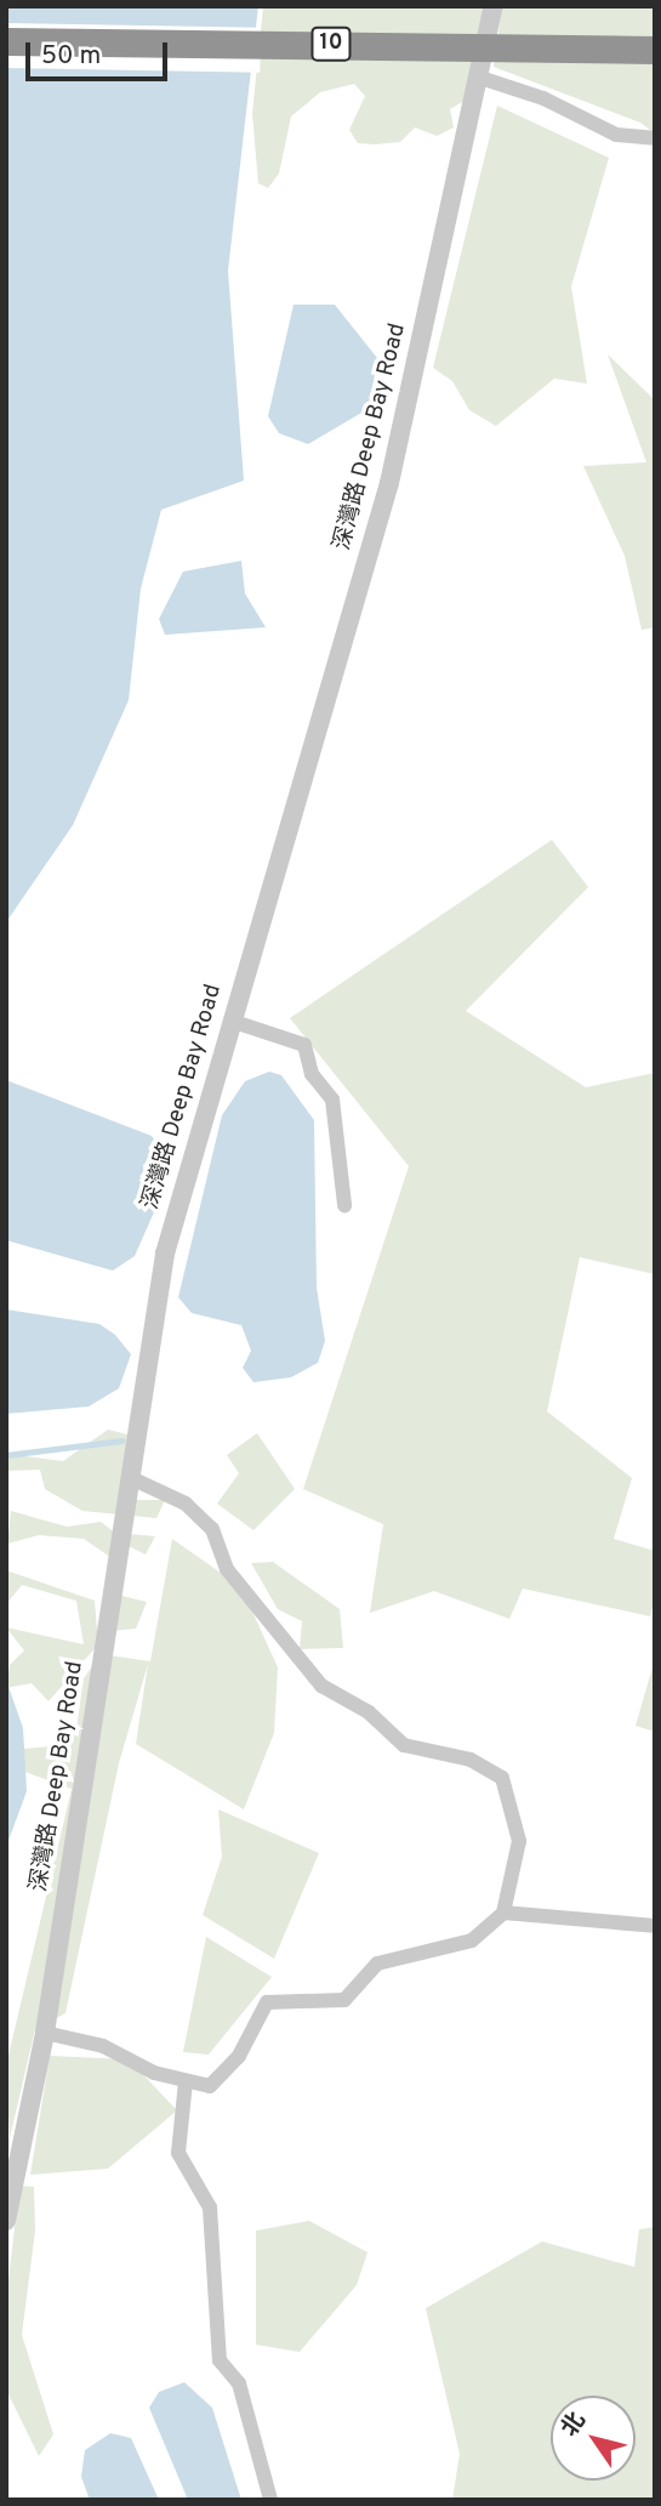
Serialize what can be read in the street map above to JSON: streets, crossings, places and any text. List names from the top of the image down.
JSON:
{
  "streets": {
    "highway": ["10"],
    "street": ["深灣路 Deep Bay Road"]
  },
  "scale_bar": "50 m",
  "north": "top left"
}
